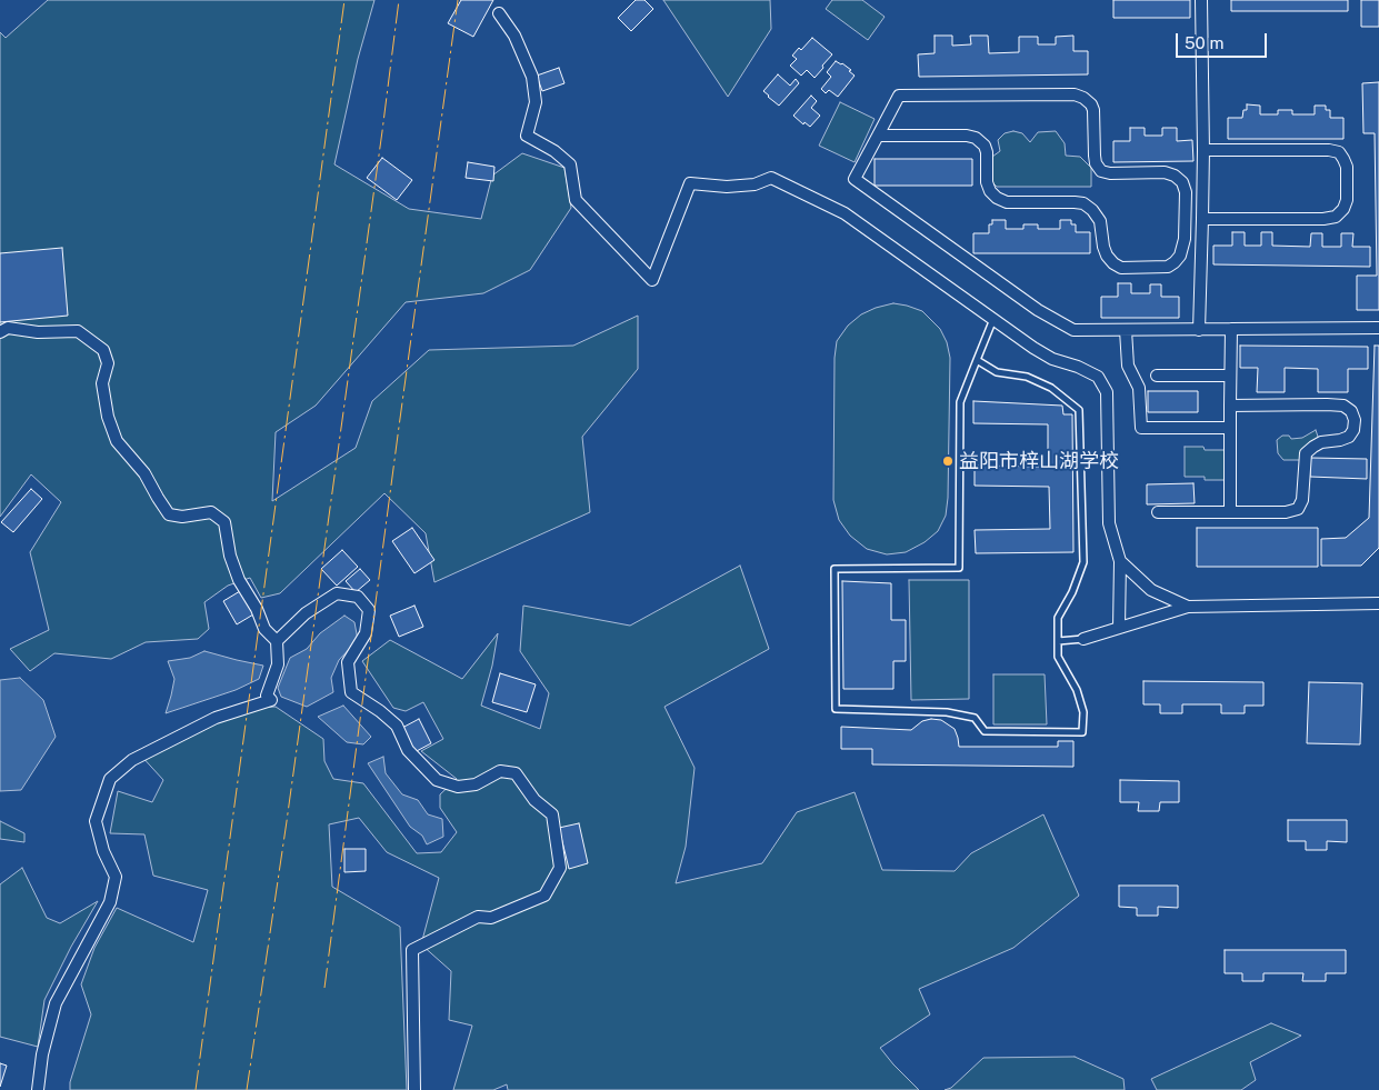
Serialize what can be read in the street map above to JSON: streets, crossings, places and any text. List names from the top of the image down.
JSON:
{
  "places": ["益阳市梓山湖学校"],
  "scale_bar": "50 m"
}
